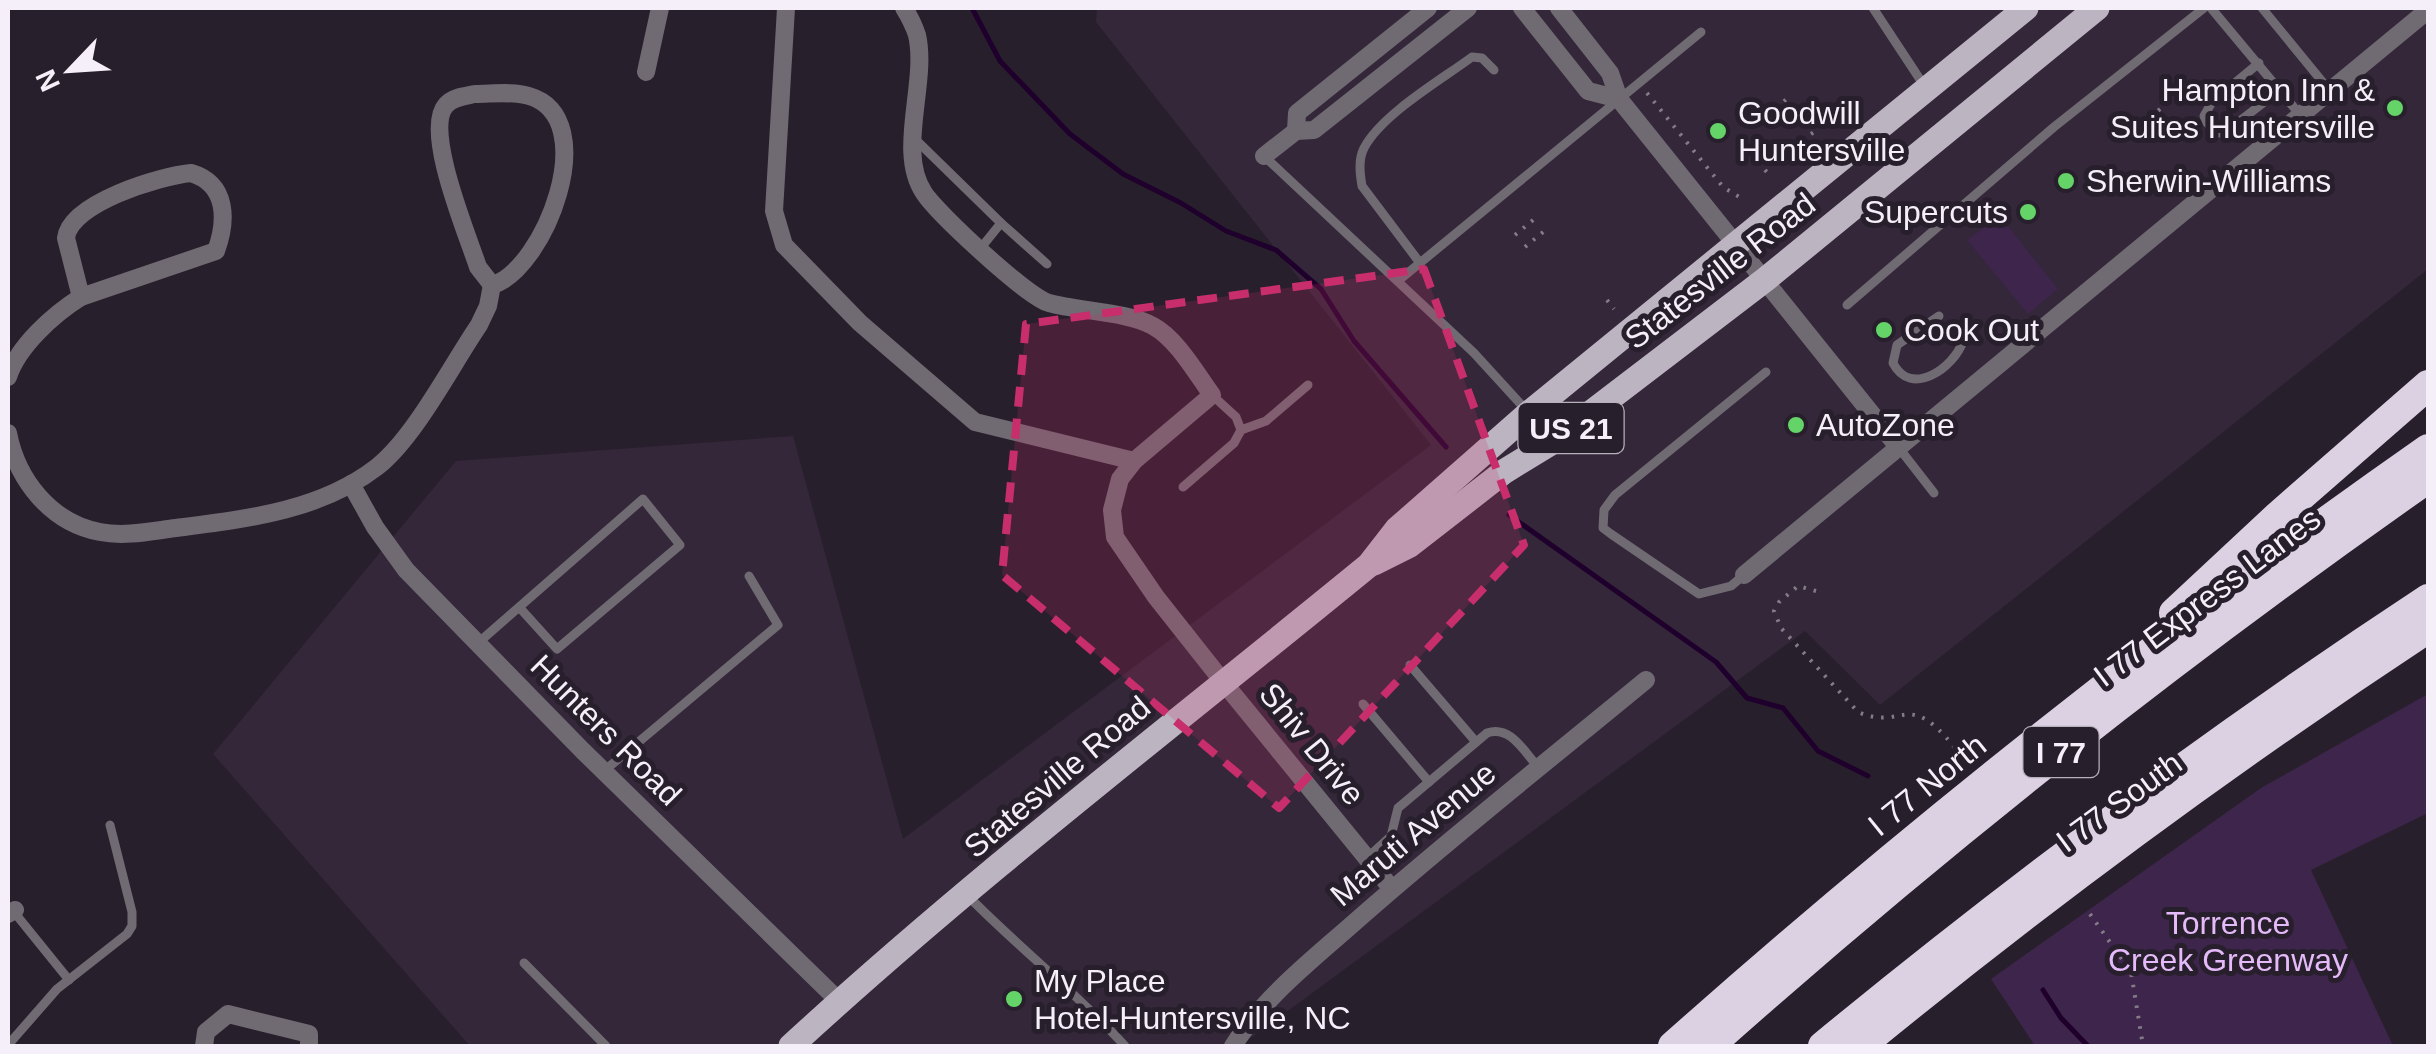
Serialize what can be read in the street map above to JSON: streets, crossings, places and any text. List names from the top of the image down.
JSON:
{
  "streets": {
    "highway": [
      "I 77 Express Lanes",
      "I 77",
      "I 77 North",
      "I 77 South"
    ],
    "main road": ["Statesville Road", "US 21"],
    "street": ["Hunters Road", "Shiv Drive", "Maruti Avenue"]
  },
  "crossings": [
    ["Statesville Road", "Hunters Road"],
    ["Statesville Road", "Shiv Drive"],
    ["Shiv Drive", "Maruti Avenue"]
  ],
  "parks": ["Torrence Creek Greenway"],
  "places": [
    "Hampton Inn & Suites Huntersville",
    "Goodwill Huntersville",
    "Sherwin-Williams",
    "Supercuts",
    "Cook Out",
    "AutoZone",
    "My Place Hotel-Huntersville, NC"
  ],
  "north": "bottom left"
}
